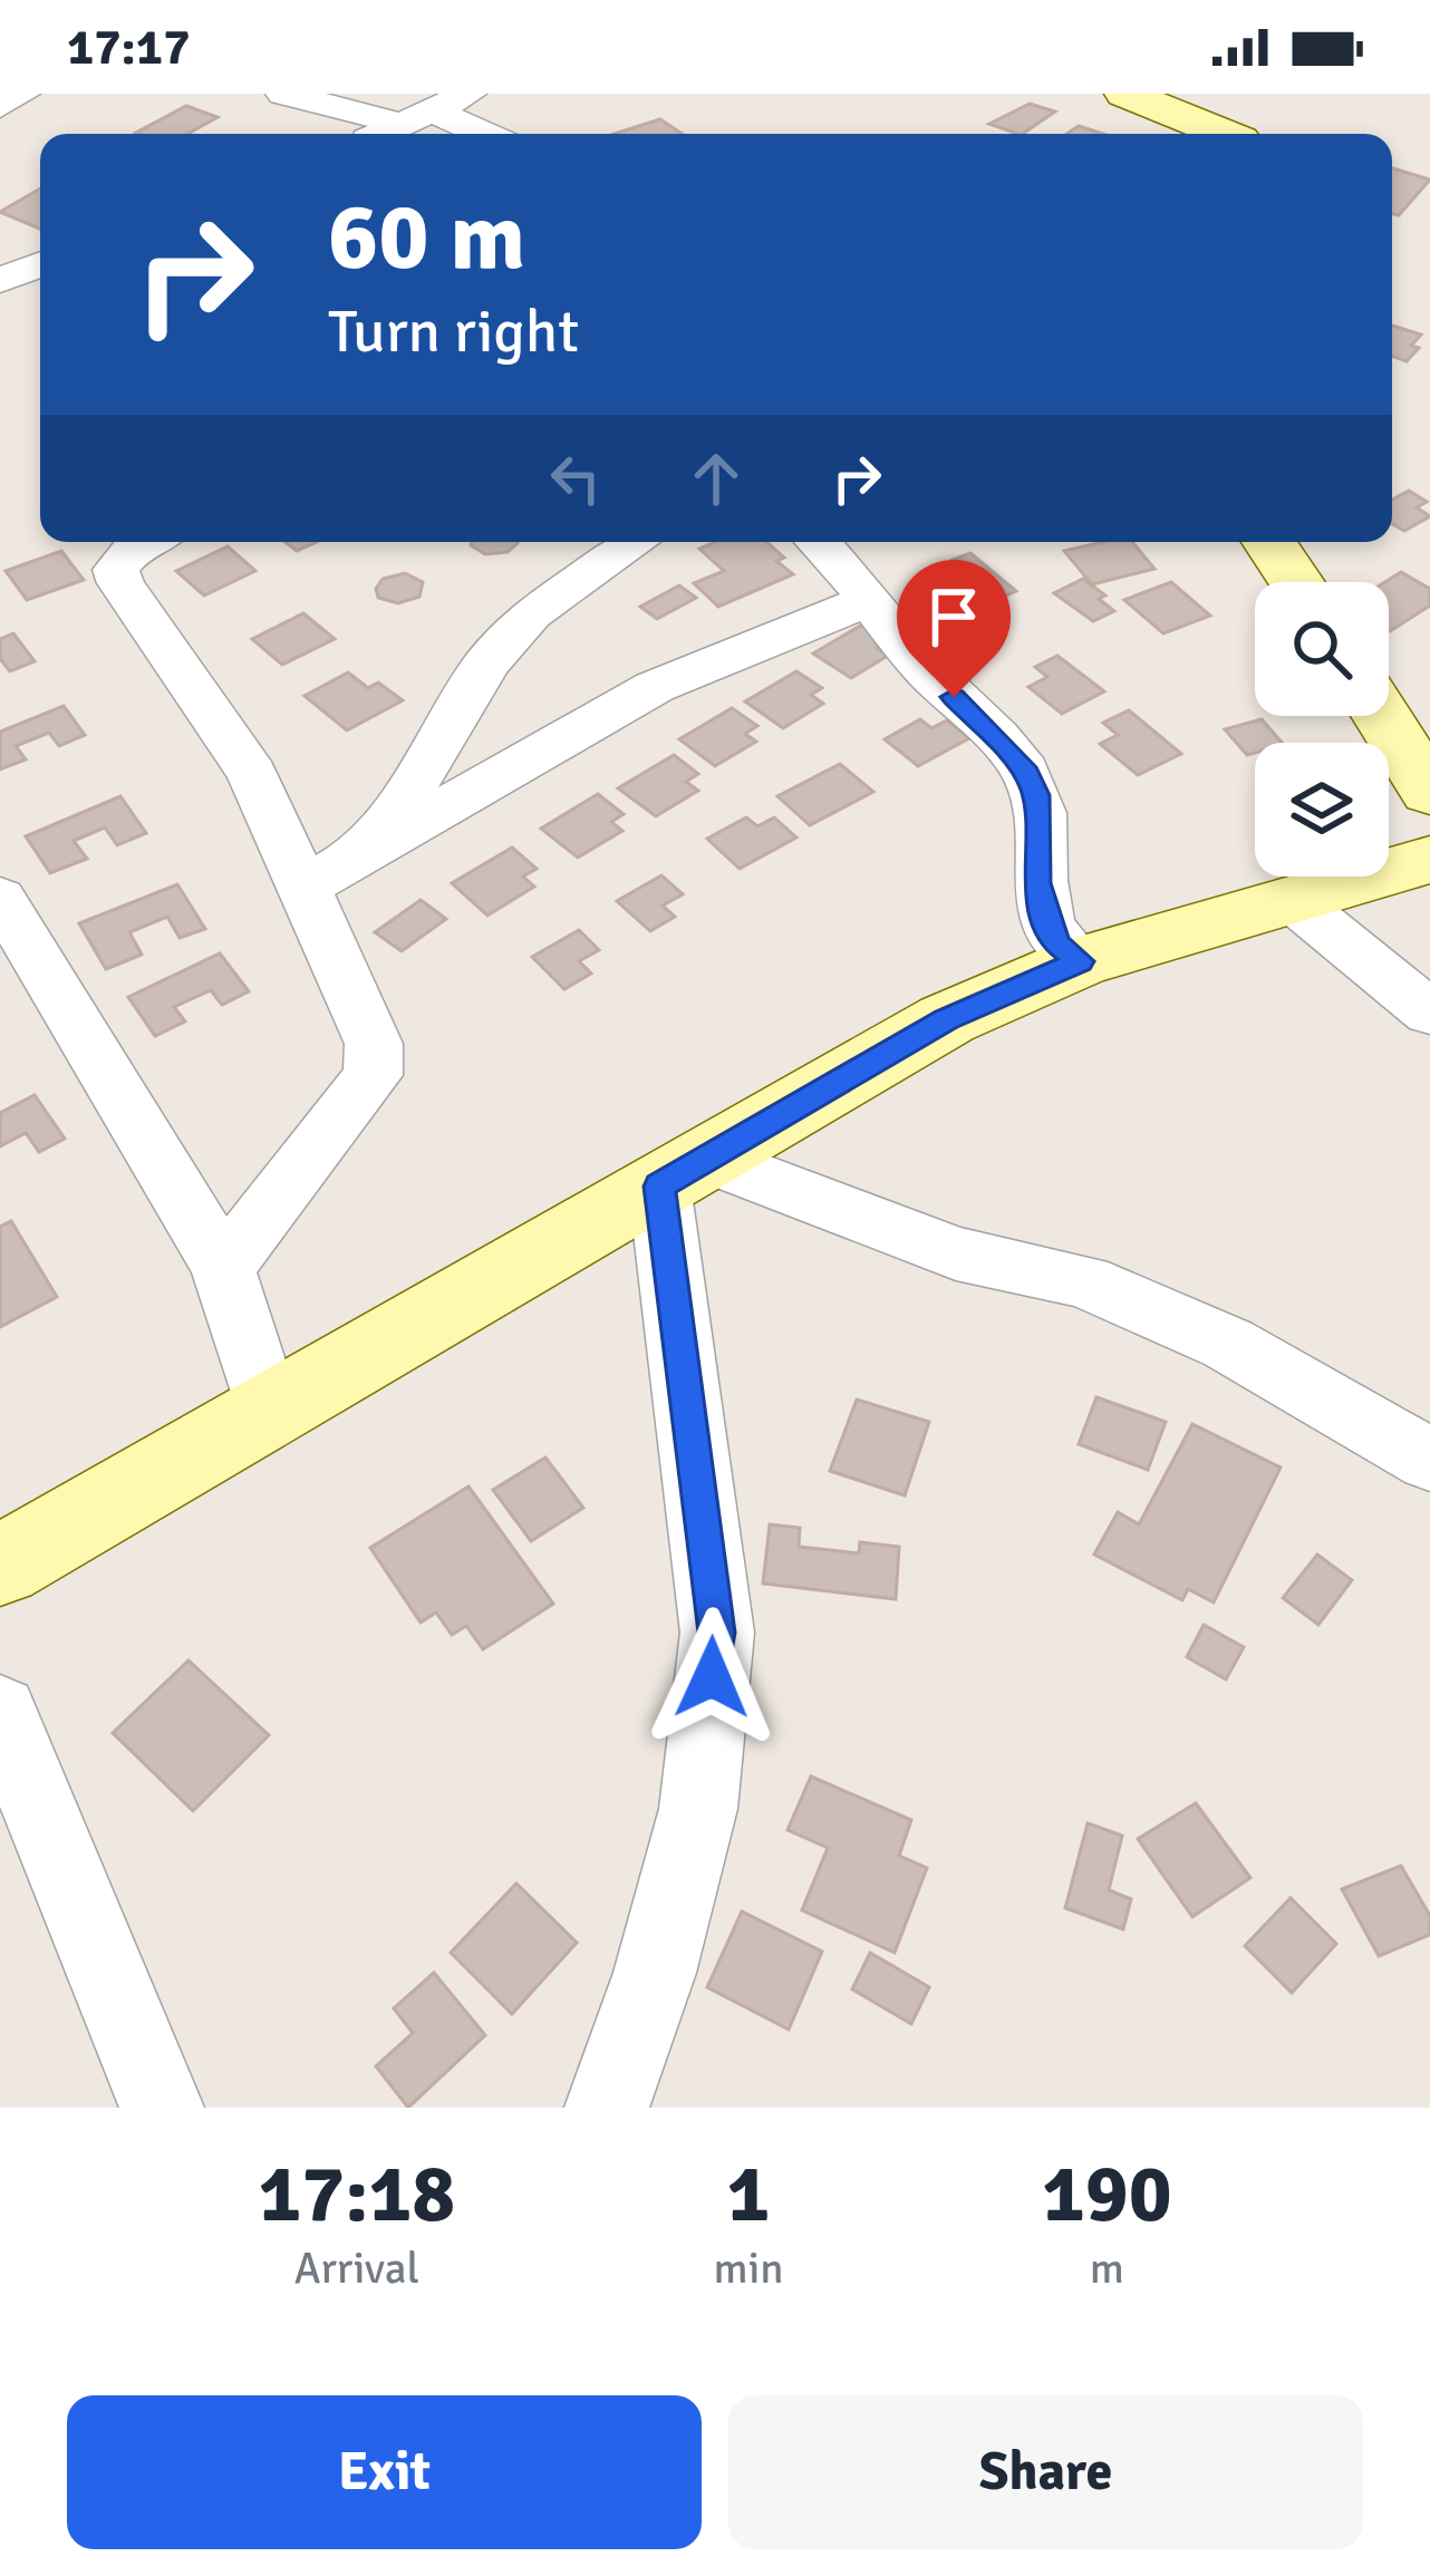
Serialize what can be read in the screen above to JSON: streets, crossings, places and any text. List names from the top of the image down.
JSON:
{
  "page": {
    "status": "17:17",
    "turn": ["60 m", "Turn right"],
    "eta": [
      "17:18",
      "Arrival",
      "1",
      "min",
      "190",
      "m"
    ],
    "buttons": ["Exit", "Share"]
  }
}
